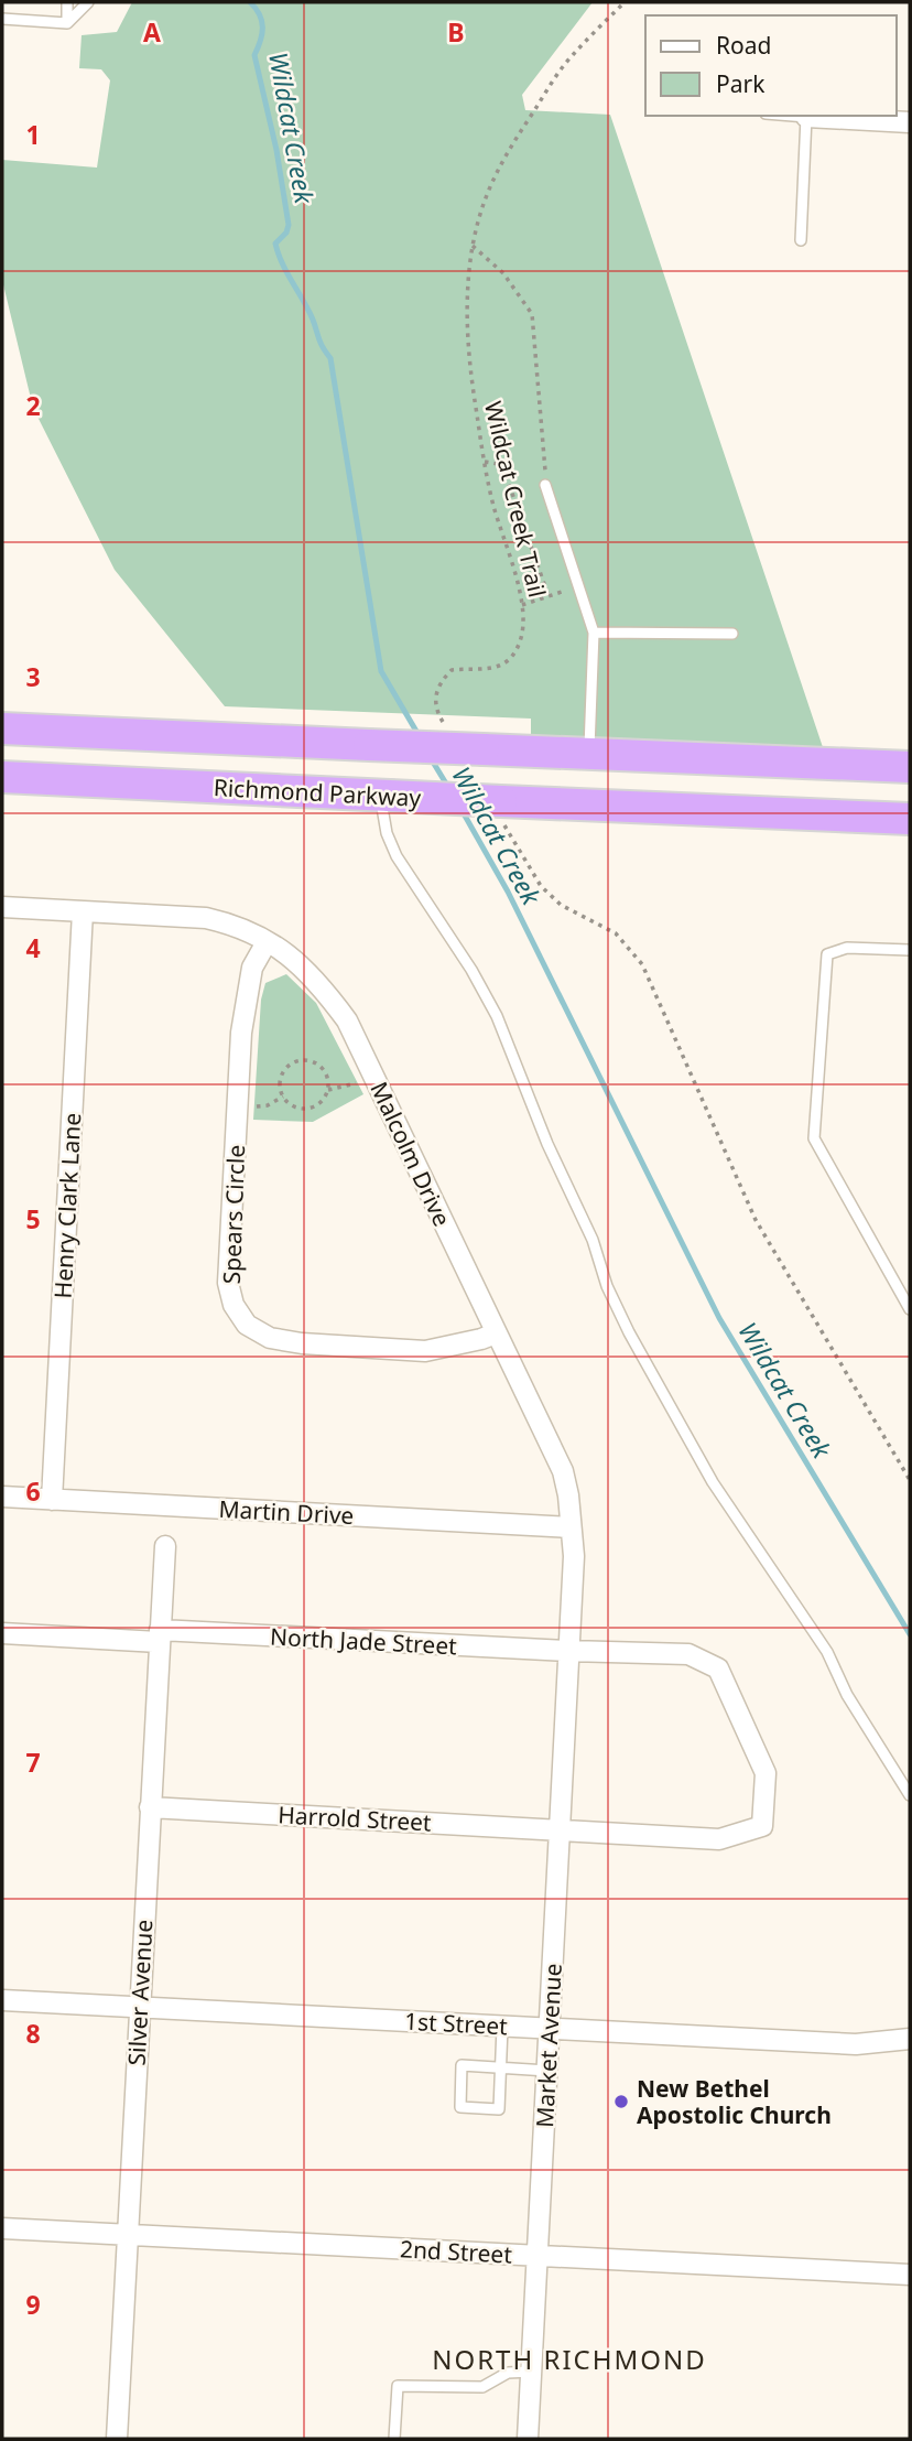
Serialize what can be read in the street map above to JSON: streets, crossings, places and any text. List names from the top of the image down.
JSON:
{
  "streets": {
    "highway": ["Richmond Parkway"],
    "street": [
      "Malcolm Drive",
      "Henry Clark Lane",
      "Spears Circle",
      "Martin Drive",
      "North Jade Street",
      "Harrold Street",
      "Silver Avenue",
      "1st Street",
      "Market Avenue",
      "2nd Street"
    ],
    "path": ["Wildcat Creek Trail"]
  },
  "crossings": [
    ["Malcolm Drive", "Henry Clark Lane"],
    ["Malcolm Drive", "Spears Circle"],
    ["Malcolm Drive", "Martin Drive"],
    ["Malcolm Drive", "North Jade Street"],
    ["Malcolm Drive", "Market Avenue"],
    ["Henry Clark Lane", "Martin Drive"],
    ["North Jade Street", "Harrold Street"],
    ["North Jade Street", "Silver Avenue"],
    ["North Jade Street", "Market Avenue"],
    ["Harrold Street", "Silver Avenue"],
    ["Harrold Street", "Market Avenue"],
    ["Silver Avenue", "1st Street"],
    ["Silver Avenue", "2nd Street"],
    ["1st Street", "Market Avenue"],
    ["Market Avenue", "2nd Street"]
  ],
  "districts": ["NORTH RICHMOND"],
  "water": ["Wildcat Creek"],
  "places": ["New Bethel Apostolic Church"],
  "legend": ["Road", "Park"],
  "grid": {
    "columns": ["A", "B"],
    "rows": [
      "1",
      "2",
      "3",
      "4",
      "5",
      "6",
      "7",
      "8",
      "9"
    ]
  }
}
